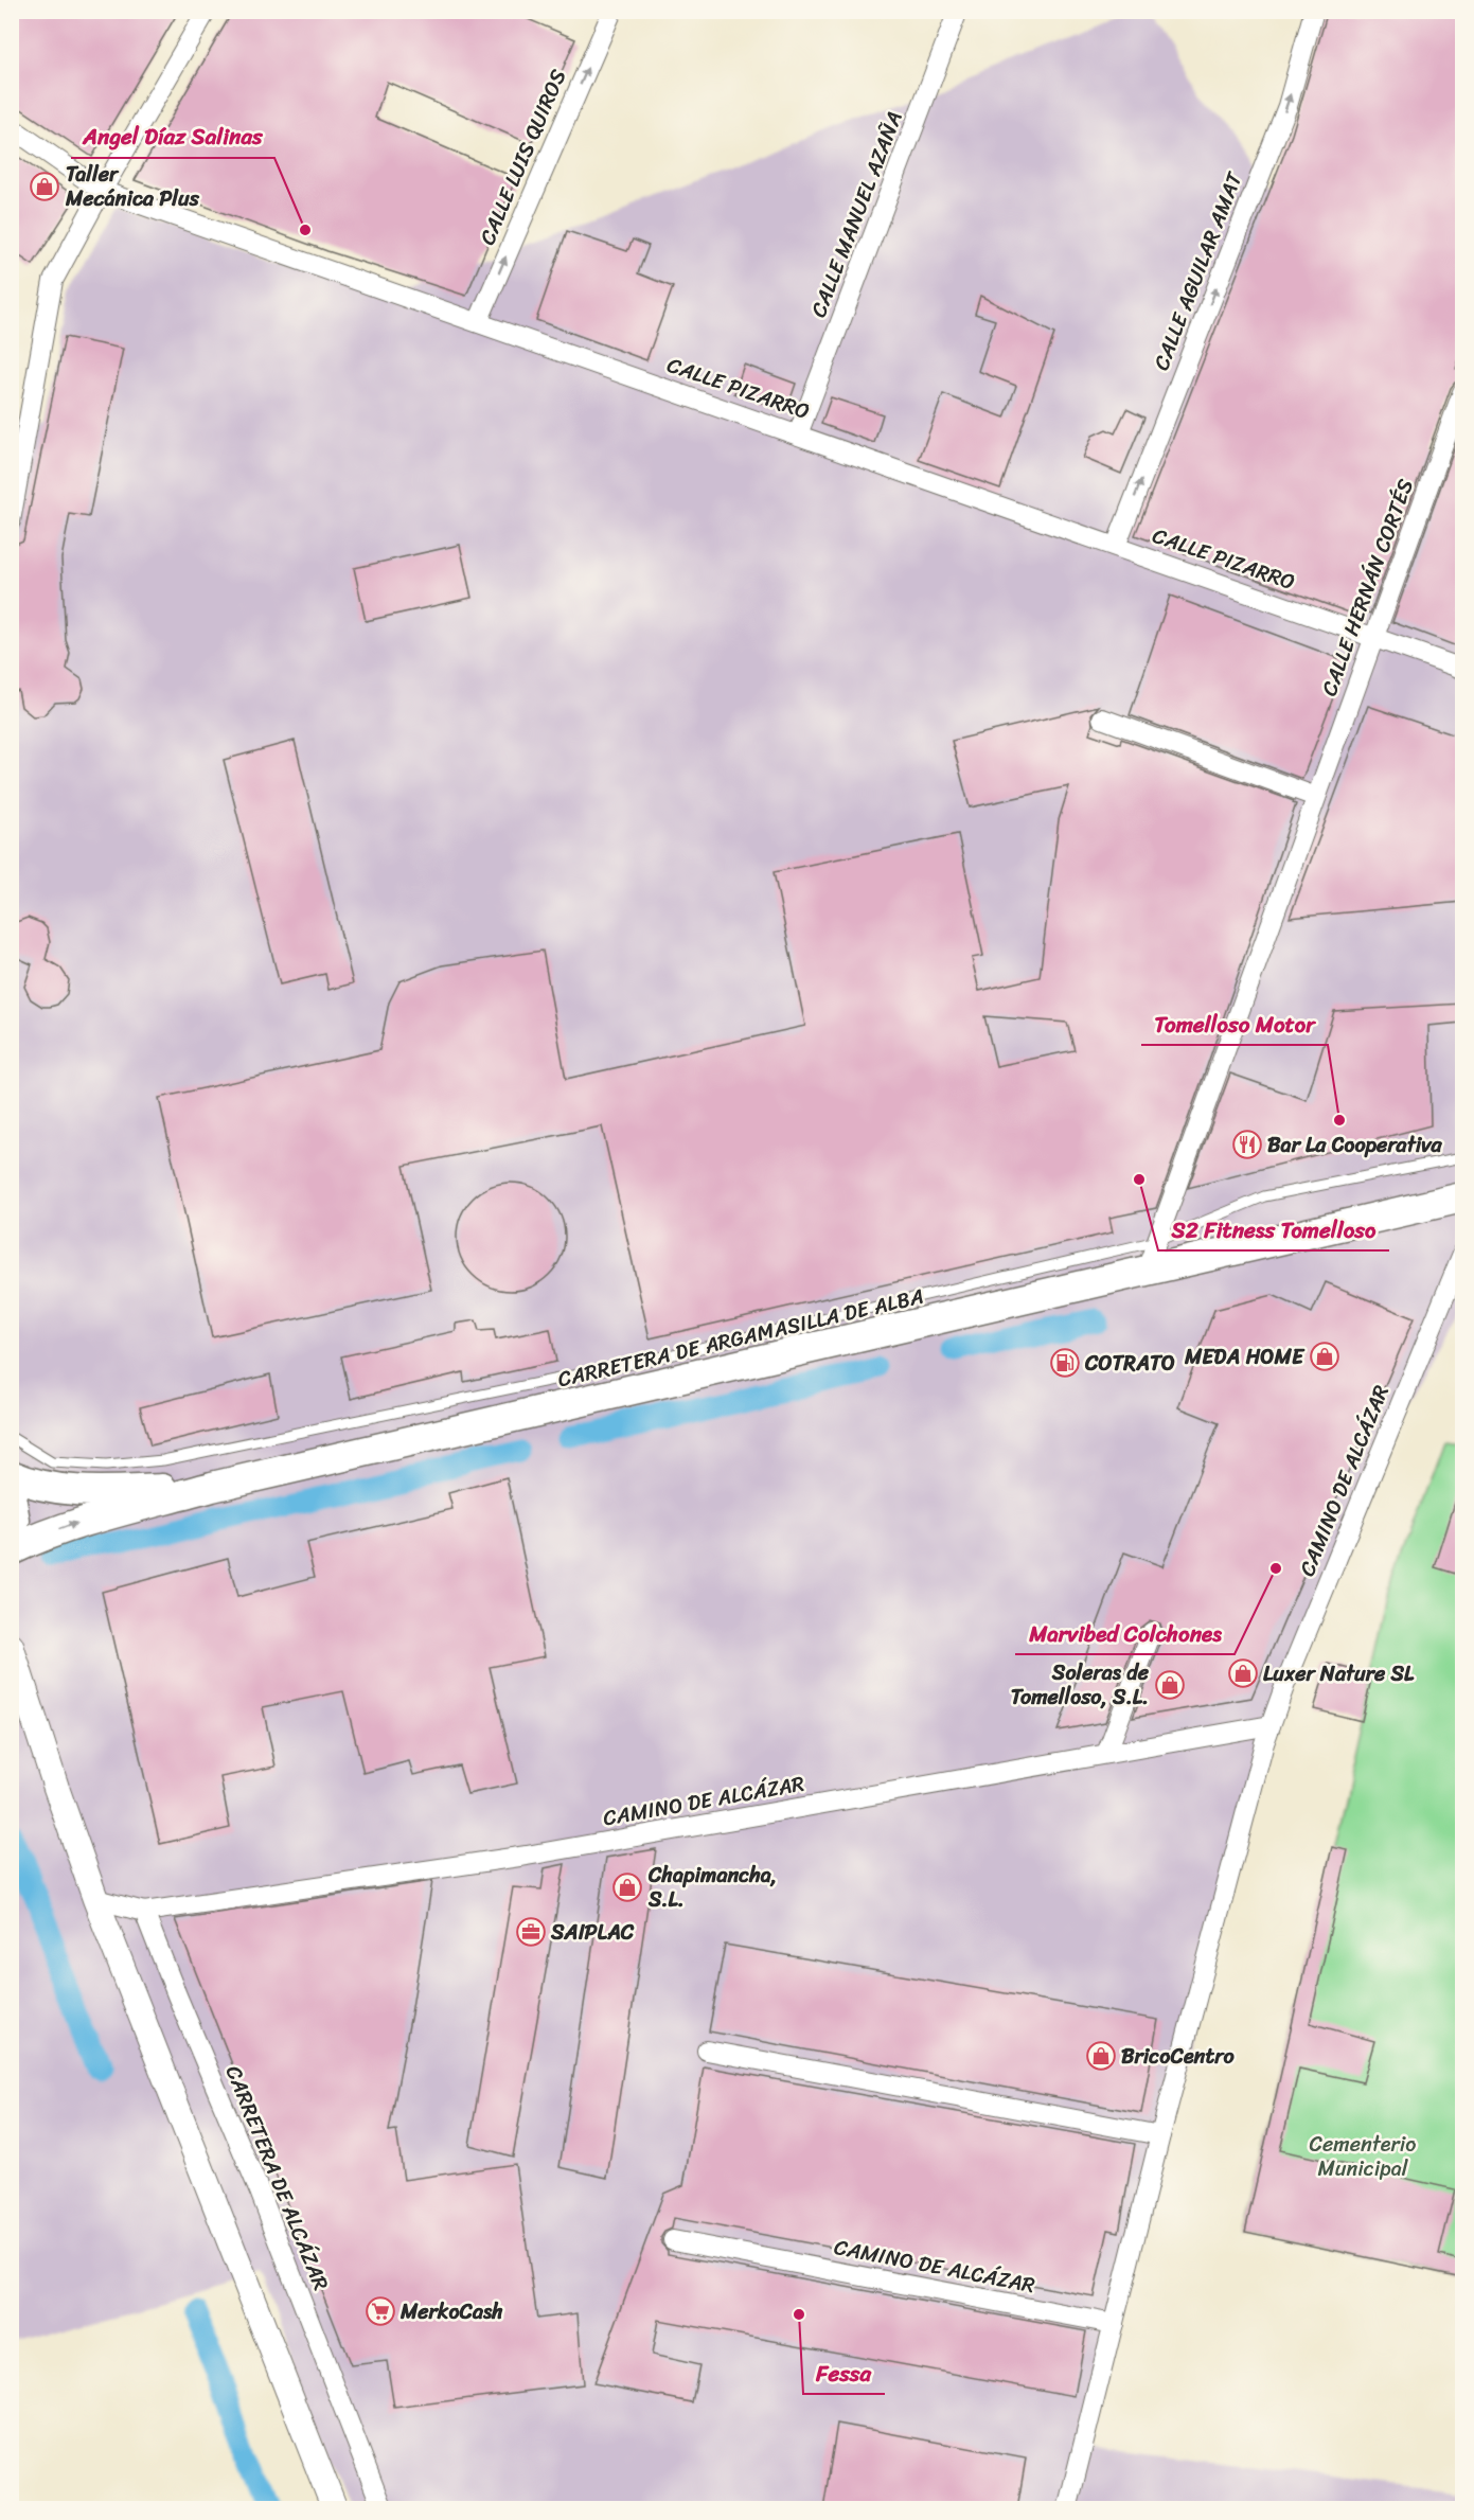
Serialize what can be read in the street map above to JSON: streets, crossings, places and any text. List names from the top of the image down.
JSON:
{
  "streets": {
    "highway": ["CARRETERA DE ARGAMASILLA DE ALBA"],
    "street": [
      "CALLE LUIS QUIROS",
      "CALLE MANUEL AZAÑA",
      "CALLE AGUILAR AMAT",
      "CALLE PIZARRO",
      "CALLE HERNÁN CORTÉS",
      "CAMINO DE ALCÁZAR",
      "CARRETERA DE ALCÁZAR"
    ]
  },
  "crossings": [
    ["CALLE LUIS QUIROS", "CALLE PIZARRO"],
    ["CALLE MANUEL AZAÑA", "CALLE PIZARRO"],
    ["CALLE AGUILAR AMAT", "CALLE PIZARRO"],
    ["CALLE PIZARRO", "CALLE HERNÁN CORTÉS"],
    ["CALLE HERNÁN CORTÉS", "CARRETERA DE ARGAMASILLA DE ALBA"],
    ["CAMINO DE ALCÁZAR", "CARRETERA DE ALCÁZAR"]
  ],
  "one_way": ["CALLE LUIS QUIROS", "CALLE AGUILAR AMAT"],
  "parks": ["Cementerio Municipal"],
  "places": {
    "shop": [
      "Taller Mecánica Plus",
      "MEDA HOME",
      "Luxer Nature SL",
      "Soleras de Tomelloso, S.L.",
      "Chapimancha, S.L.",
      "BricoCentro"
    ],
    "other": [
      "Angel Díaz Salinas",
      "Tomelloso Motor",
      "S2 Fitness Tomelloso",
      "Marvibed Colchones",
      "Fessa"
    ],
    "restaurant": ["Bar La Cooperativa"],
    "fuel station": ["COTRATO"],
    "office": ["SAIPLAC"],
    "supermarket": ["MerkoCash"]
  }
}
